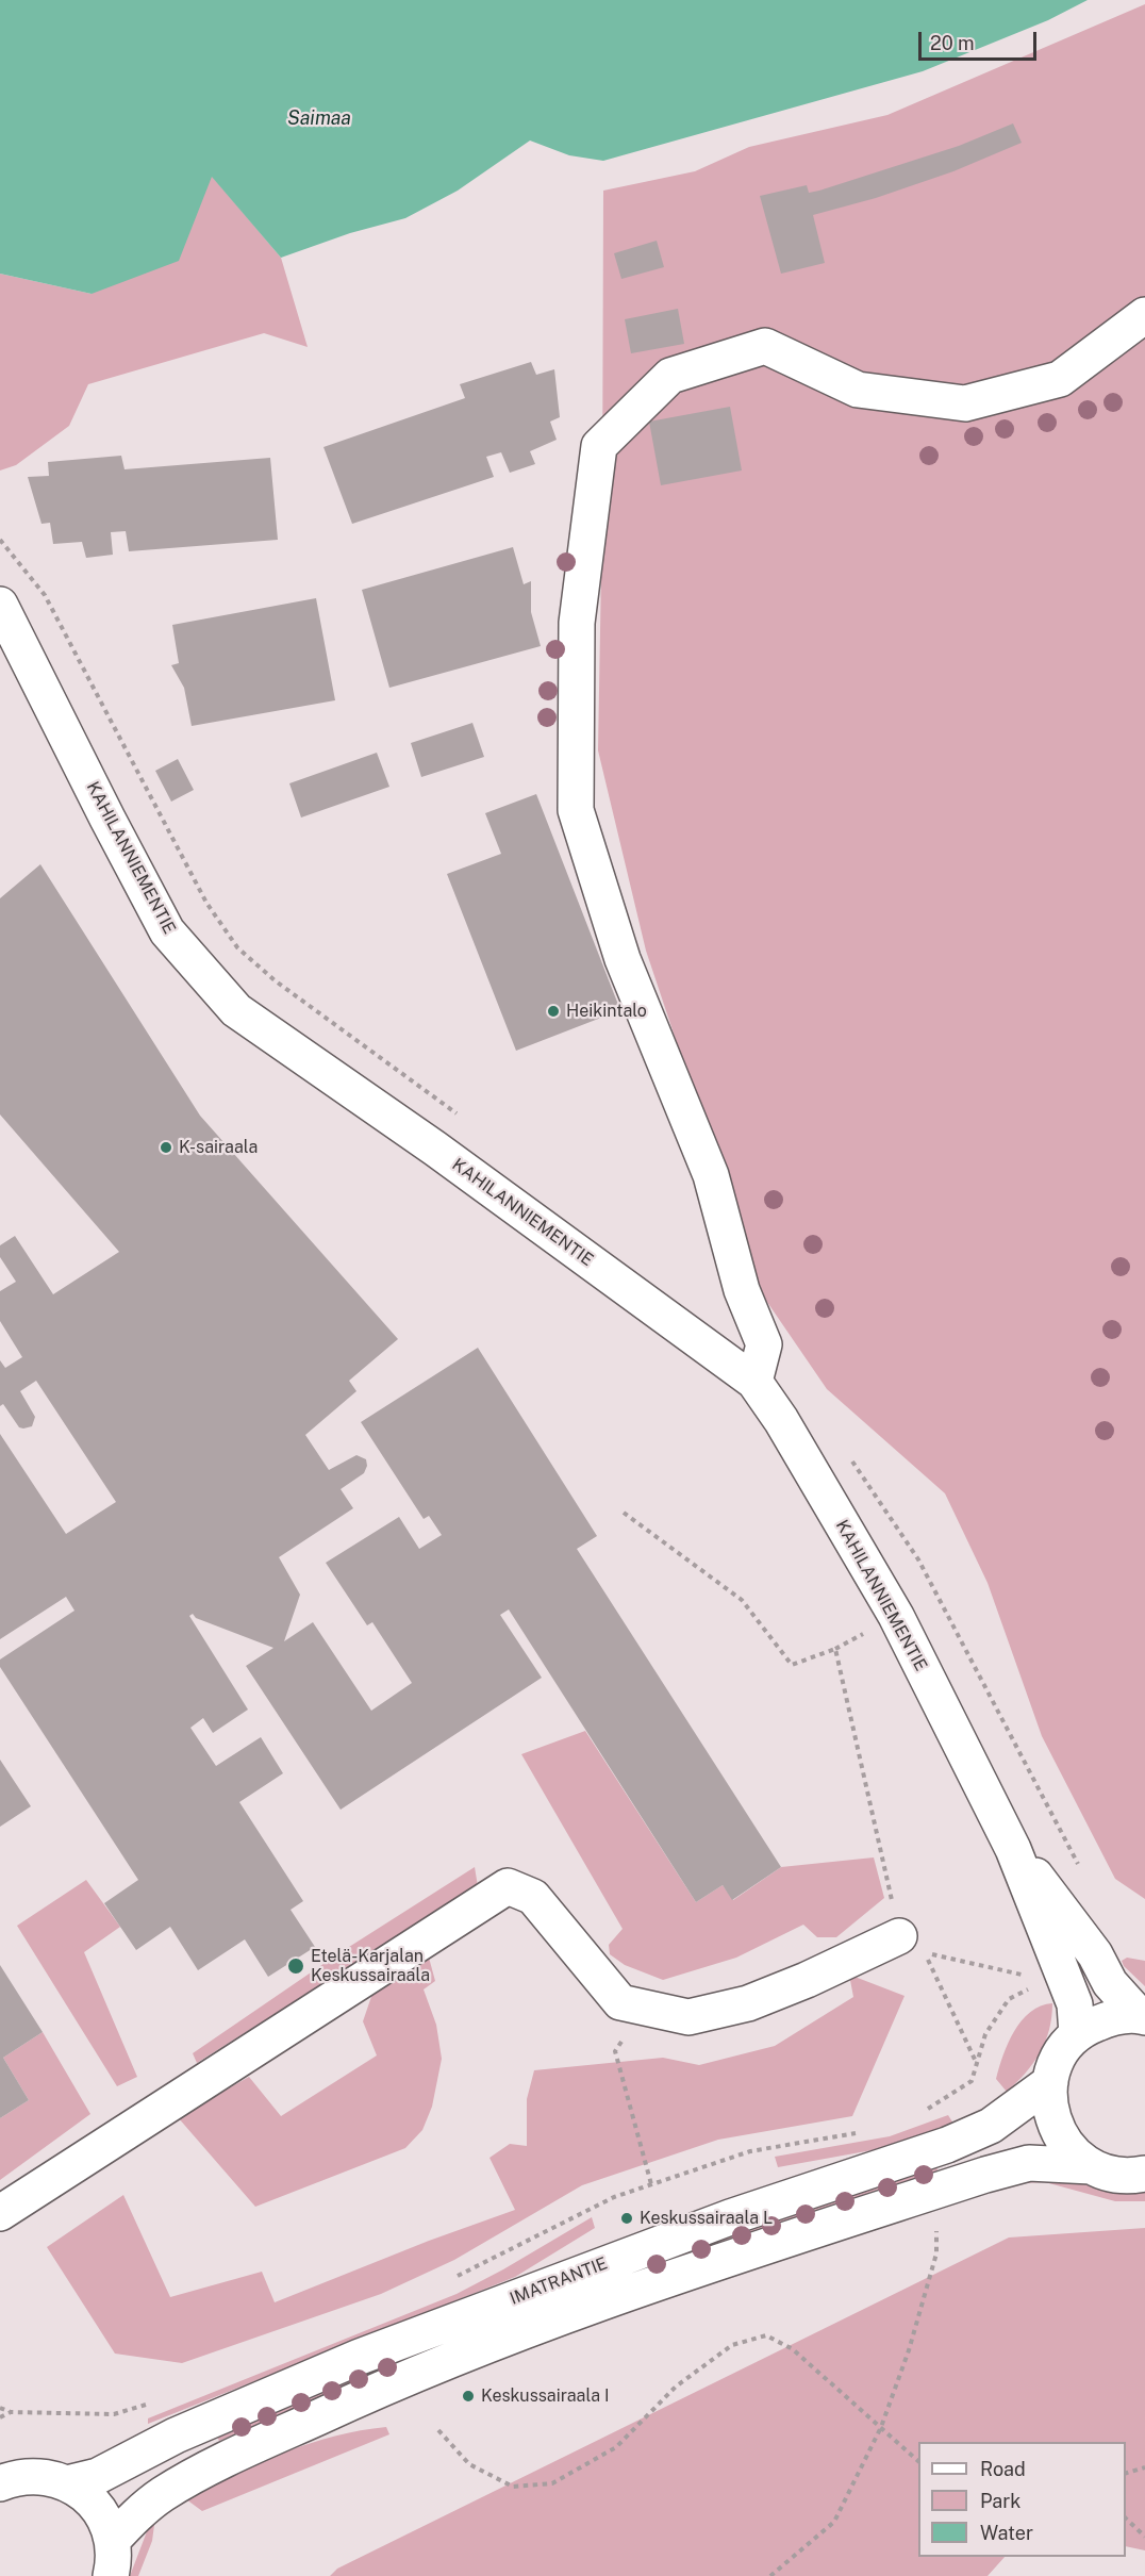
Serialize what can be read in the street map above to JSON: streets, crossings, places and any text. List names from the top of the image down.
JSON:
{
  "streets": {
    "street": ["KAHILANNIEMENTIE", "IMATRANTIE"]
  },
  "water": ["Saimaa"],
  "places": [
    "Heikintalo",
    "K-sairaala",
    "Etelä-Karjalan Keskussairaala",
    "Keskussairaala L",
    "Keskussairaala I"
  ],
  "legend": ["Road", "Park", "Water"],
  "scale_bar": "20 m"
}
